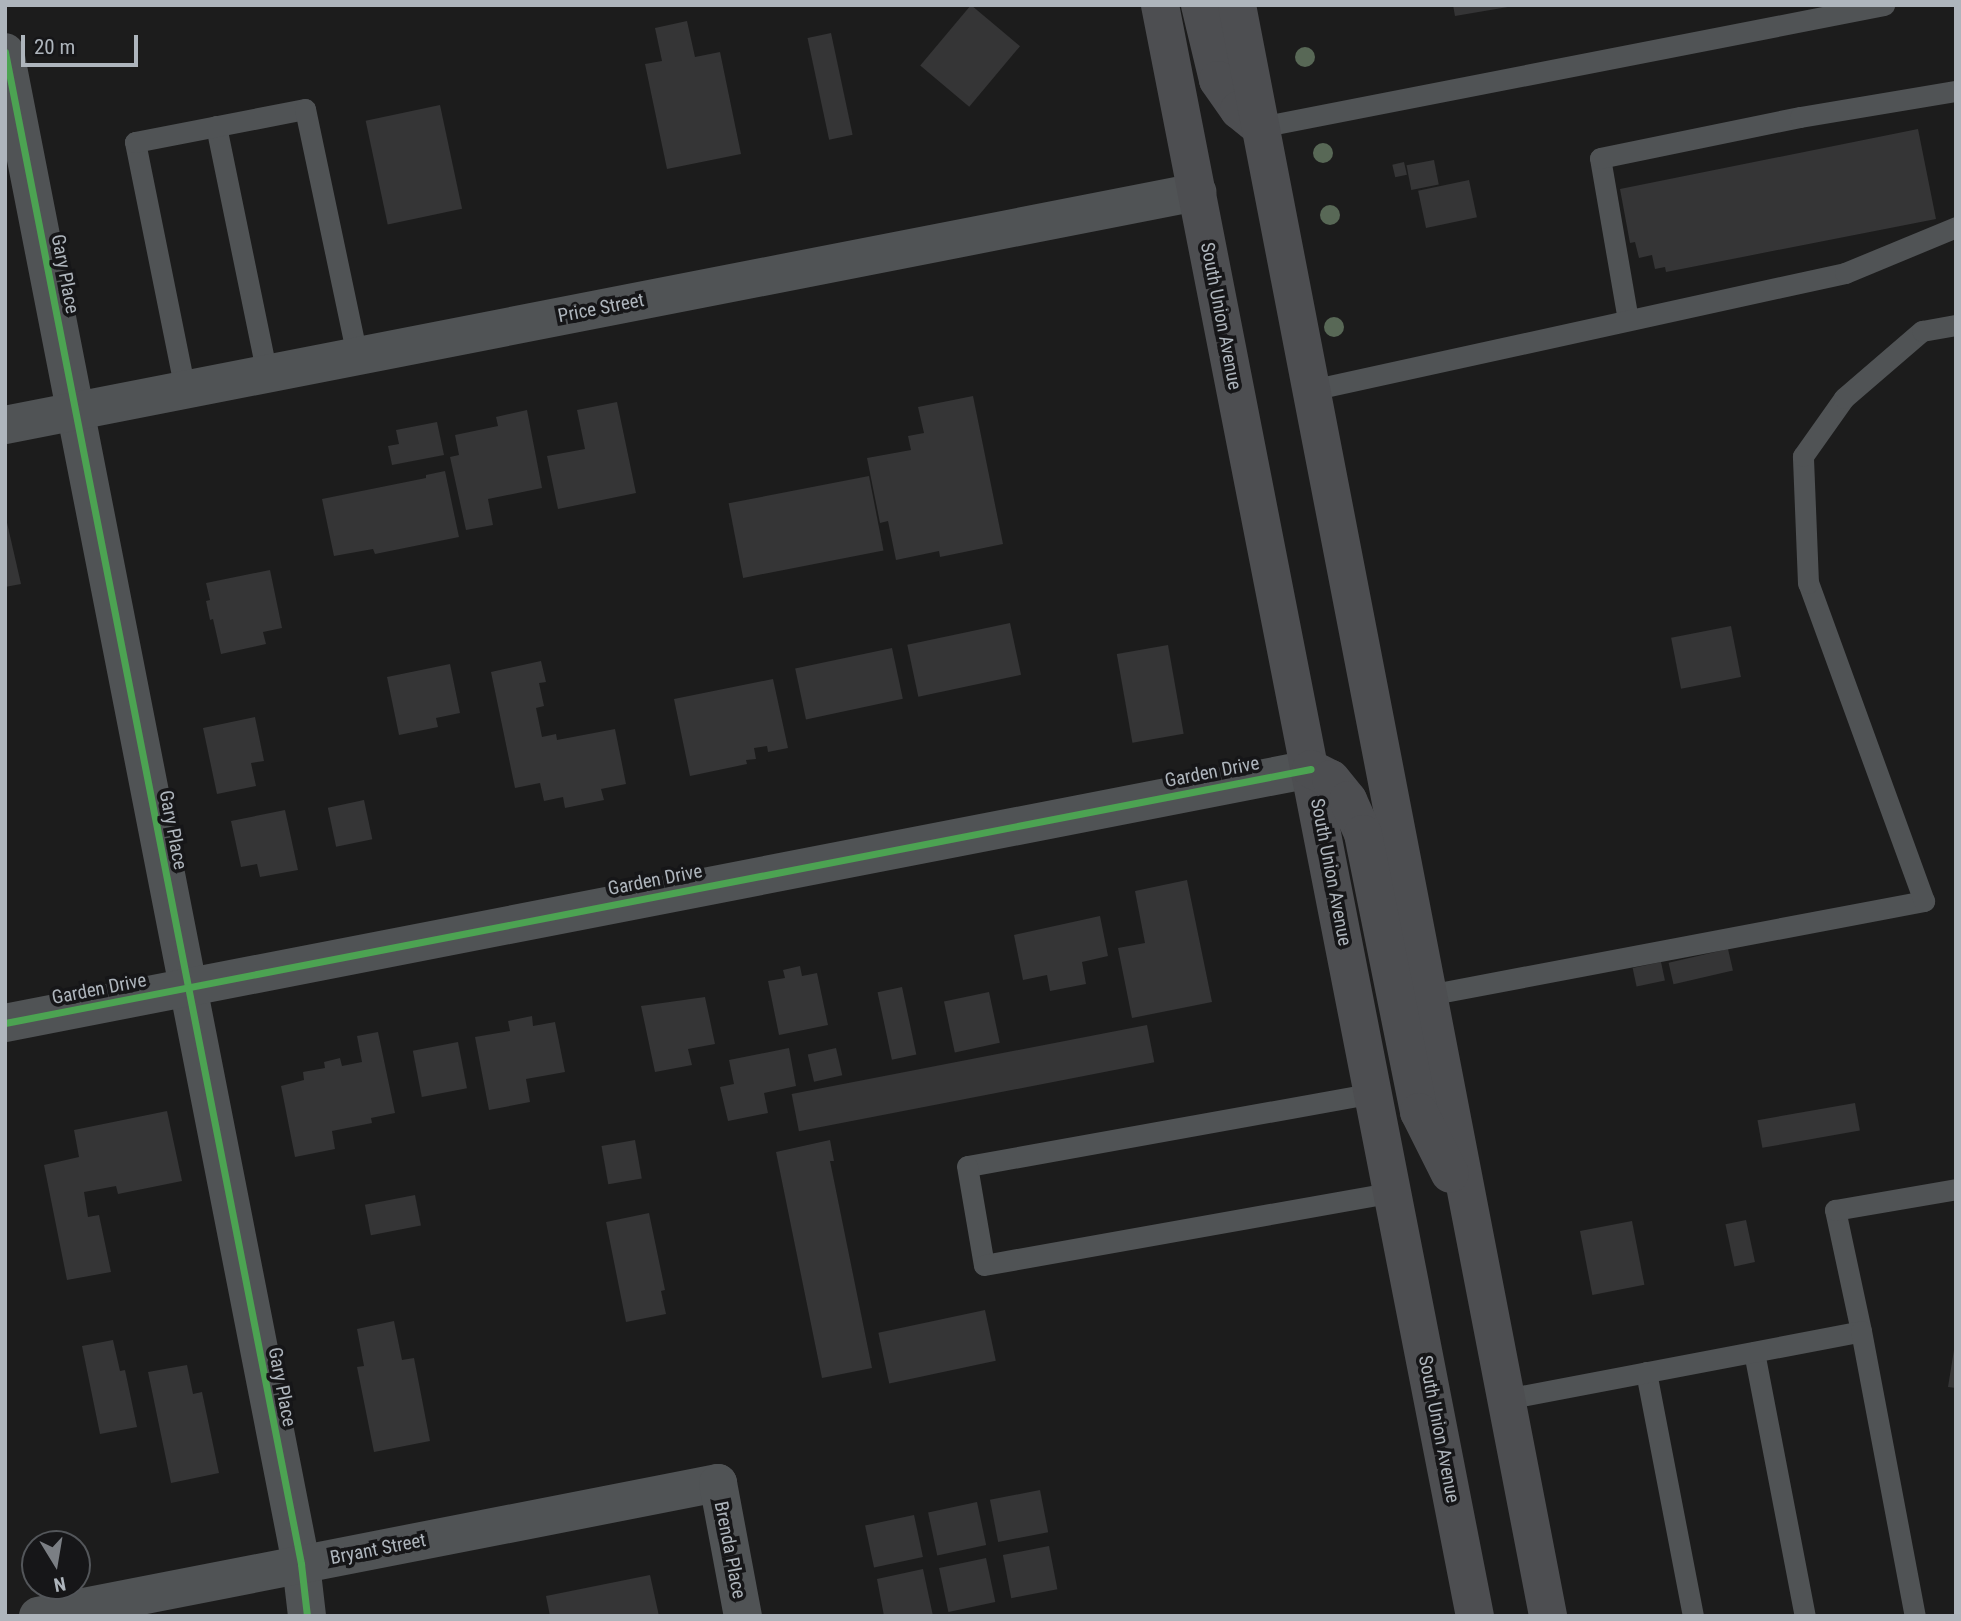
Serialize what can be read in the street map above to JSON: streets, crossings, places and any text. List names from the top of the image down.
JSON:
{
  "streets": {
    "main road": ["South Union Avenue"],
    "street": [
      "Gary Place",
      "Price Street",
      "Garden Drive",
      "Bryant Street",
      "Brenda Place"
    ]
  },
  "crossings": [
    ["Gary Place", "Price Street"],
    ["Gary Place", "Garden Drive"],
    ["Gary Place", "Bryant Street"],
    ["Price Street", "South Union Avenue"],
    ["South Union Avenue", "Garden Drive"],
    ["Bryant Street", "Brenda Place"]
  ],
  "scale_bar": "20 m",
  "north": "bottom"
}
